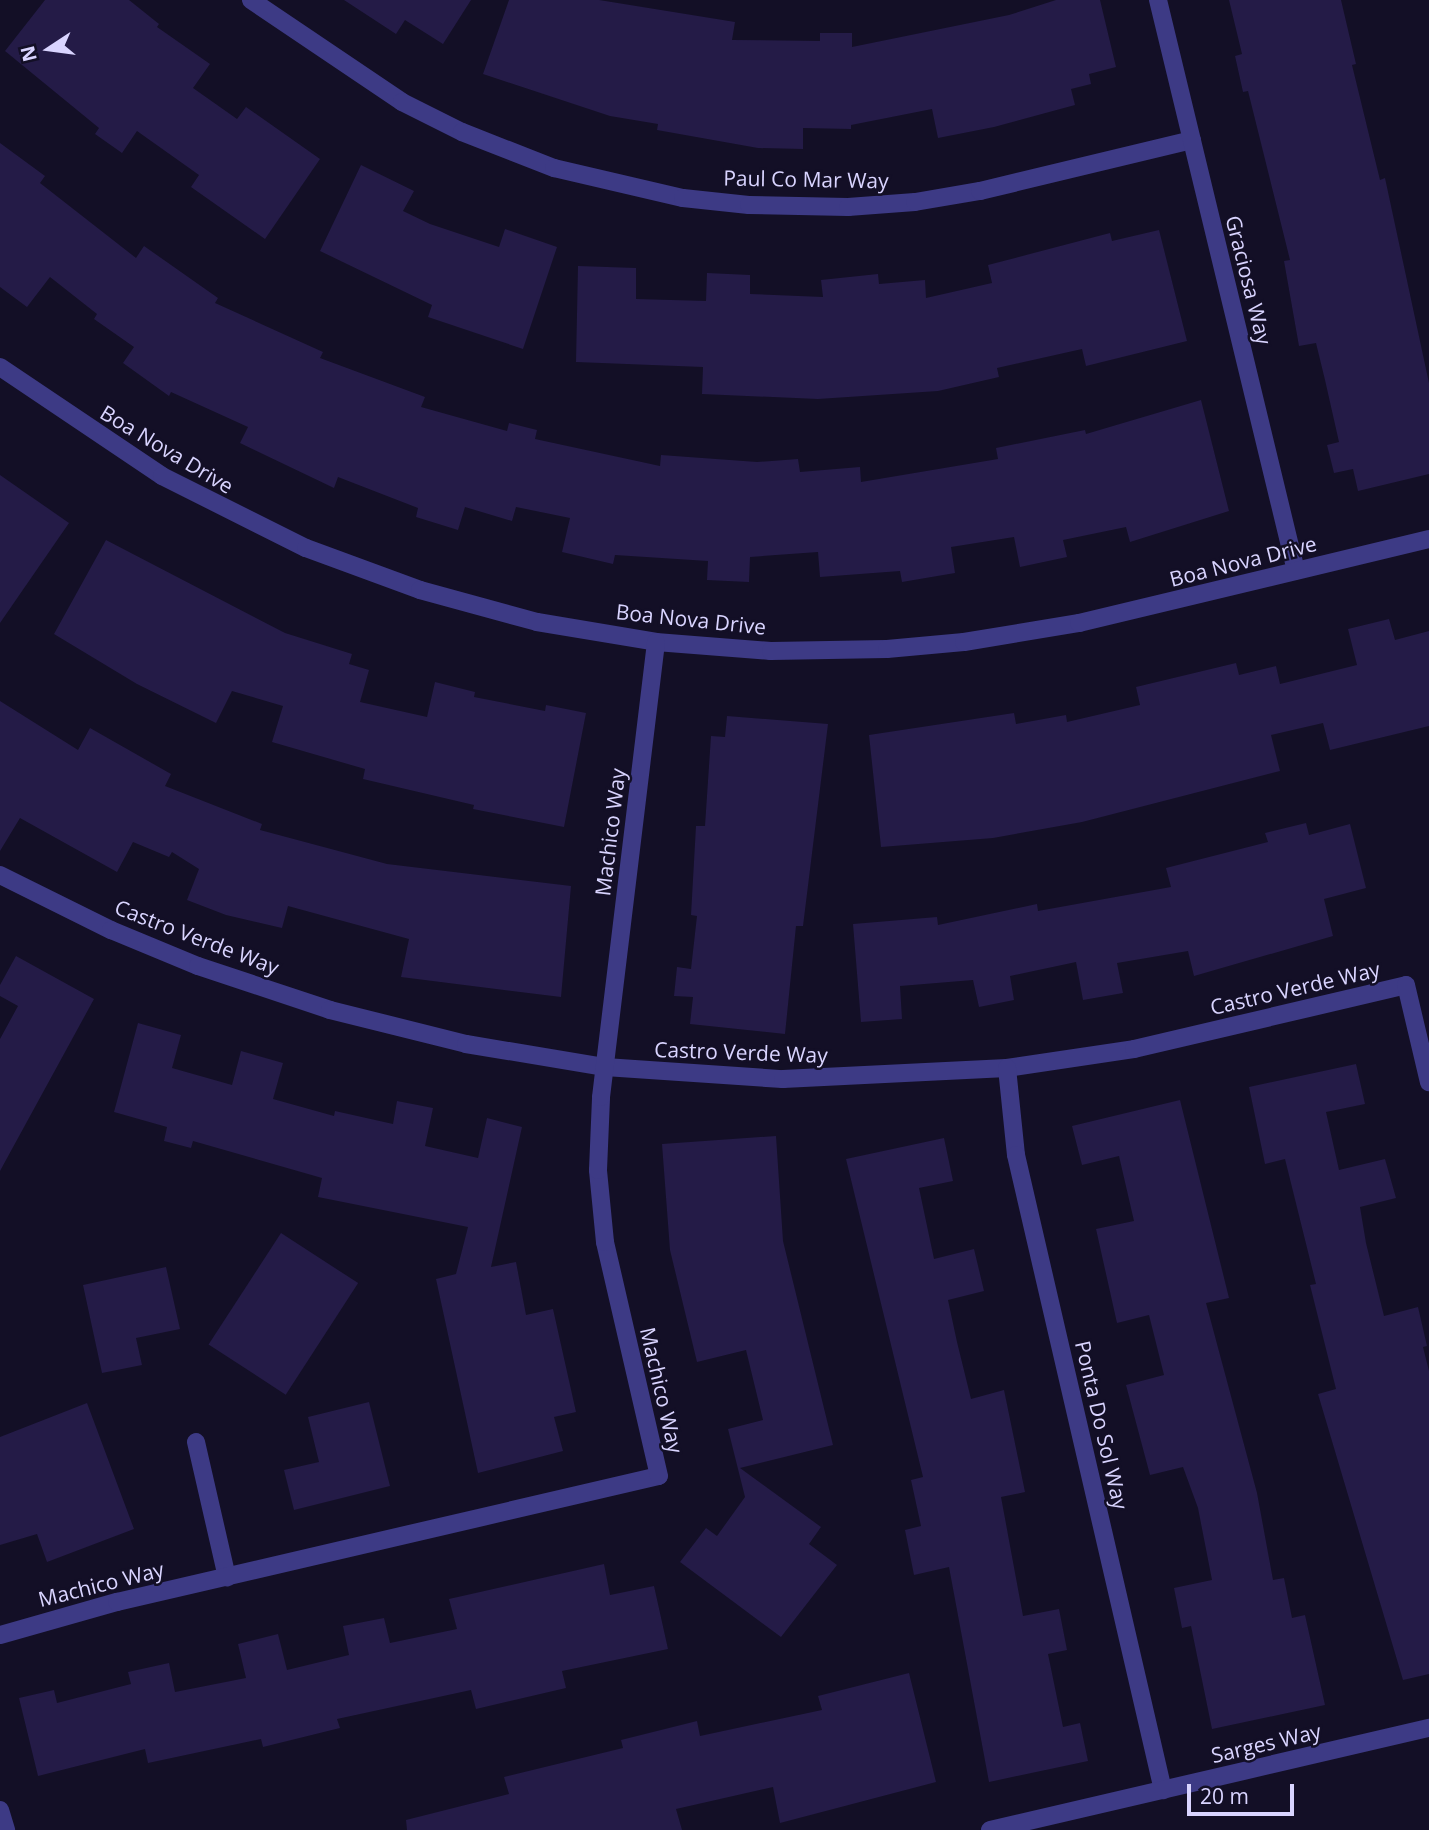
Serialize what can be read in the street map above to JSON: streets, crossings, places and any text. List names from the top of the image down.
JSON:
{
  "streets": {
    "street": [
      "Paul Co Mar Way",
      "Graciosa Way",
      "Boa Nova Drive",
      "Machico Way",
      "Castro Verde Way",
      "Ponta Do Sol Way",
      "Sarges Way"
    ]
  },
  "crossings": [
    ["Paul Co Mar Way", "Graciosa Way"],
    ["Graciosa Way", "Boa Nova Drive"],
    ["Boa Nova Drive", "Machico Way"],
    ["Machico Way", "Castro Verde Way"],
    ["Castro Verde Way", "Ponta Do Sol Way"],
    ["Ponta Do Sol Way", "Sarges Way"]
  ],
  "scale_bar": "20 m",
  "north": "left"
}
